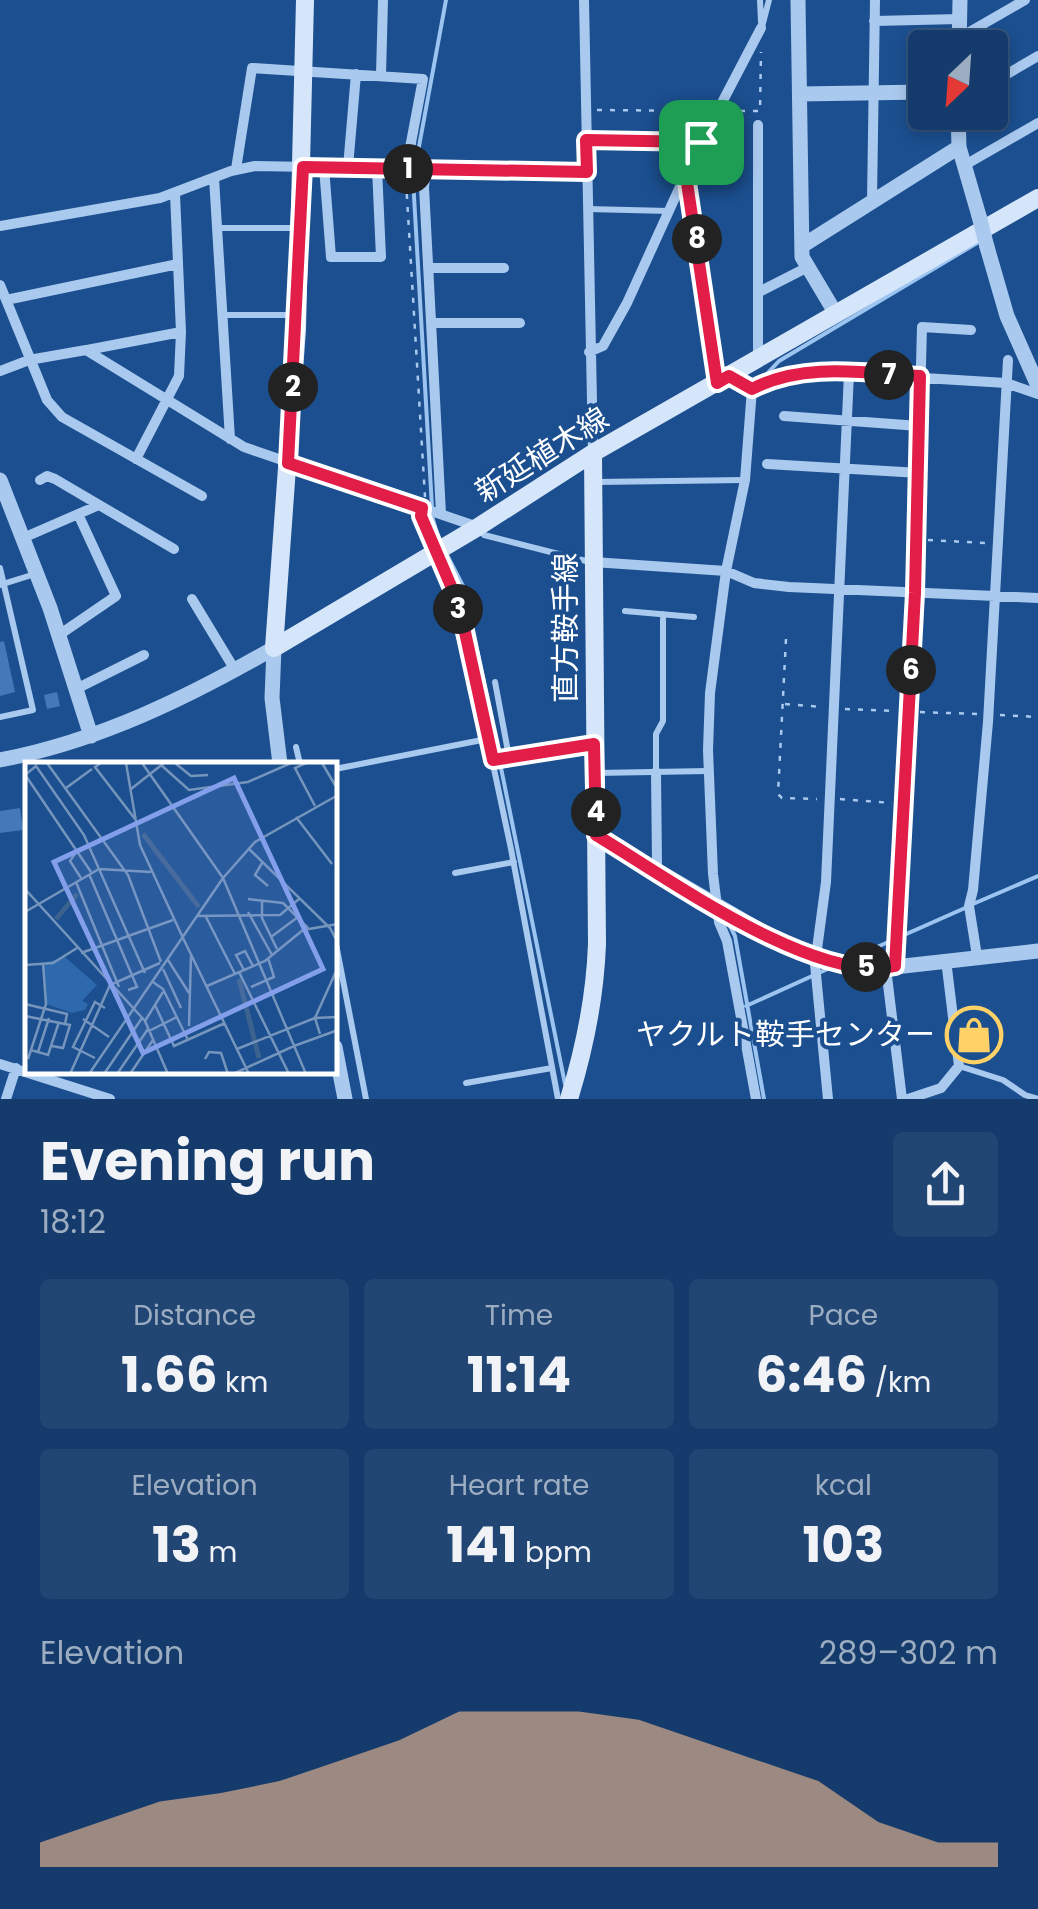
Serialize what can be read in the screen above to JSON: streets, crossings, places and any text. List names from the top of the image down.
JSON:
{
  "streets": {
    "main road": ["新延植木線", "直方鞍手線"]
  },
  "crossings": [
    ["新延植木線", "直方鞍手線"]
  ],
  "places": {
    "shop": ["ヤクルト鞍手センター"]
  },
  "north": "bottom left",
  "page": {
    "pins": [
      "1",
      "8",
      "7",
      "2",
      "3",
      "6",
      "4",
      "5"
    ],
    "heading": ["Evening run", "18:12"],
    "stats": [
      ["Distance", "1.66 km"],
      ["Time", "11:14"],
      ["Pace", "6:46 /km"],
      ["Elevation", "13 m"],
      ["Heart rate", "141 bpm"],
      ["kcal", "103"]
    ],
    "chart": ["Elevation", "289–302 m"]
  }
}
